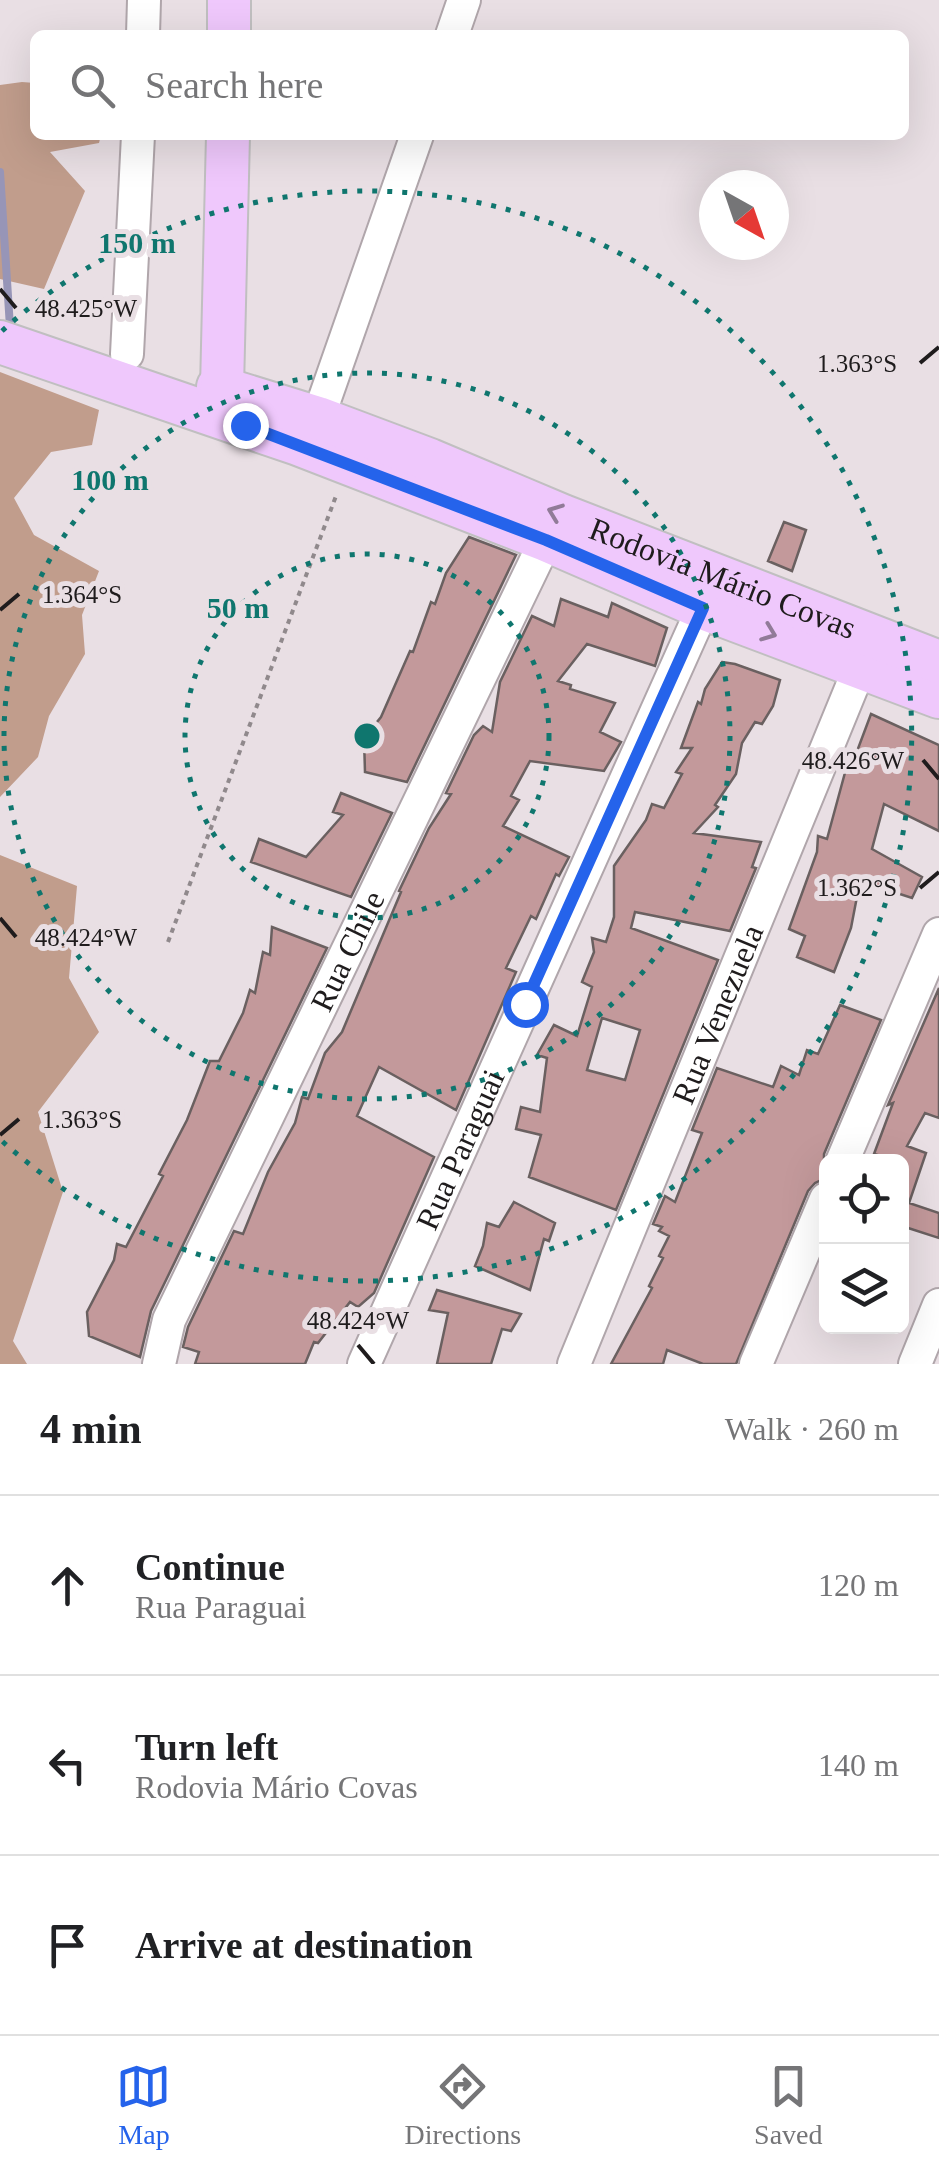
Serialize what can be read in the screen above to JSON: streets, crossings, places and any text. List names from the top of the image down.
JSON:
{
  "streets": {
    "main road": ["Rodovia Mário Covas"],
    "street": ["Rua Chile", "Rua Venezuela", "Rua Paraguai"]
  },
  "crossings": [
    ["Rodovia Mário Covas", "Rua Chile"],
    ["Rodovia Mário Covas", "Rua Venezuela"],
    ["Rodovia Mário Covas", "Rua Paraguai"]
  ],
  "north": "bottom right",
  "page": {
    "search": "Search here",
    "heading": ["4 min", "Walk · 260 m"],
    "list": [
      ["Continue", "Rua Paraguai", "120 m"],
      ["Turn left", "Rodovia Mário Covas", "140 m"],
      "Arrive at destination"
    ],
    "nav": ["Map", "Directions", "Saved"]
  },
  "coordinates": [
    "48.425°W",
    "1.363°S",
    "1.364°S",
    "48.426°W",
    "1.362°S",
    "48.424°W"
  ],
  "rings": ["150 m", "100 m", "50 m"]
}
